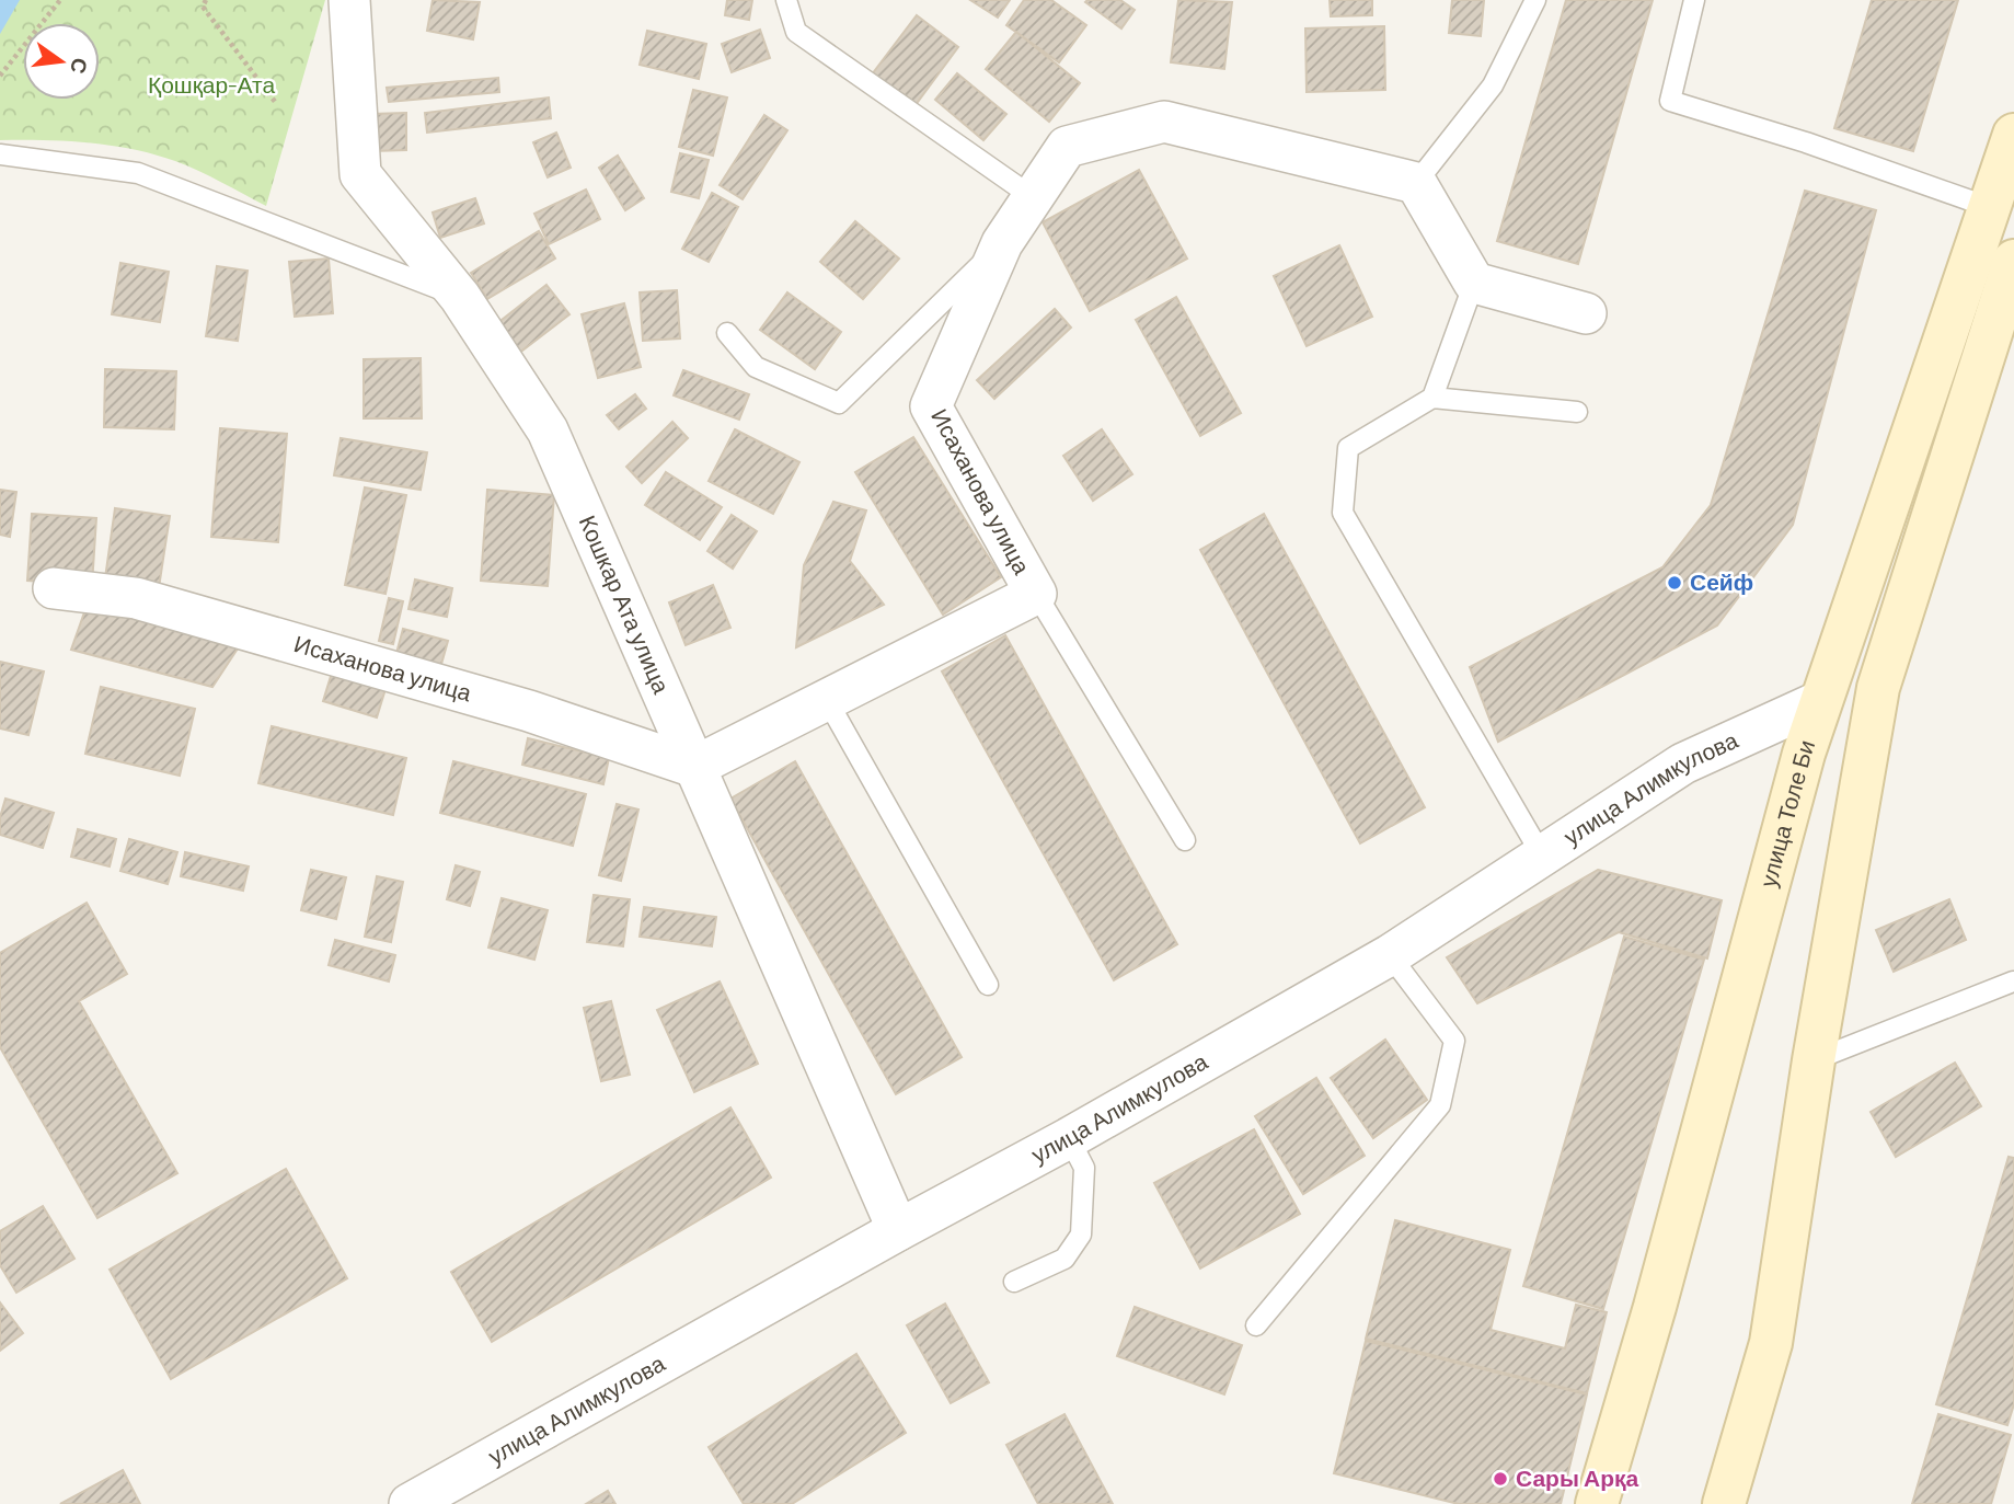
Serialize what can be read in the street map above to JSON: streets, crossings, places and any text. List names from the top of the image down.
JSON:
{
  "streets": {
    "main road": ["улица Толе Би"],
    "street": ["Исаханова улица", "Кошкар Ата улица", "улица Алимкулова"]
  },
  "crossings": [
    ["Исаханова улица", "Кошкар Ата улица"],
    ["Кошкар Ата улица", "улица Алимкулова"],
    ["улица Алимкулова", "улица Толе Би"]
  ],
  "parks": ["Қошқар-Ата"],
  "places": ["Сейф", "Сары Арқа"],
  "north": "right"
}
